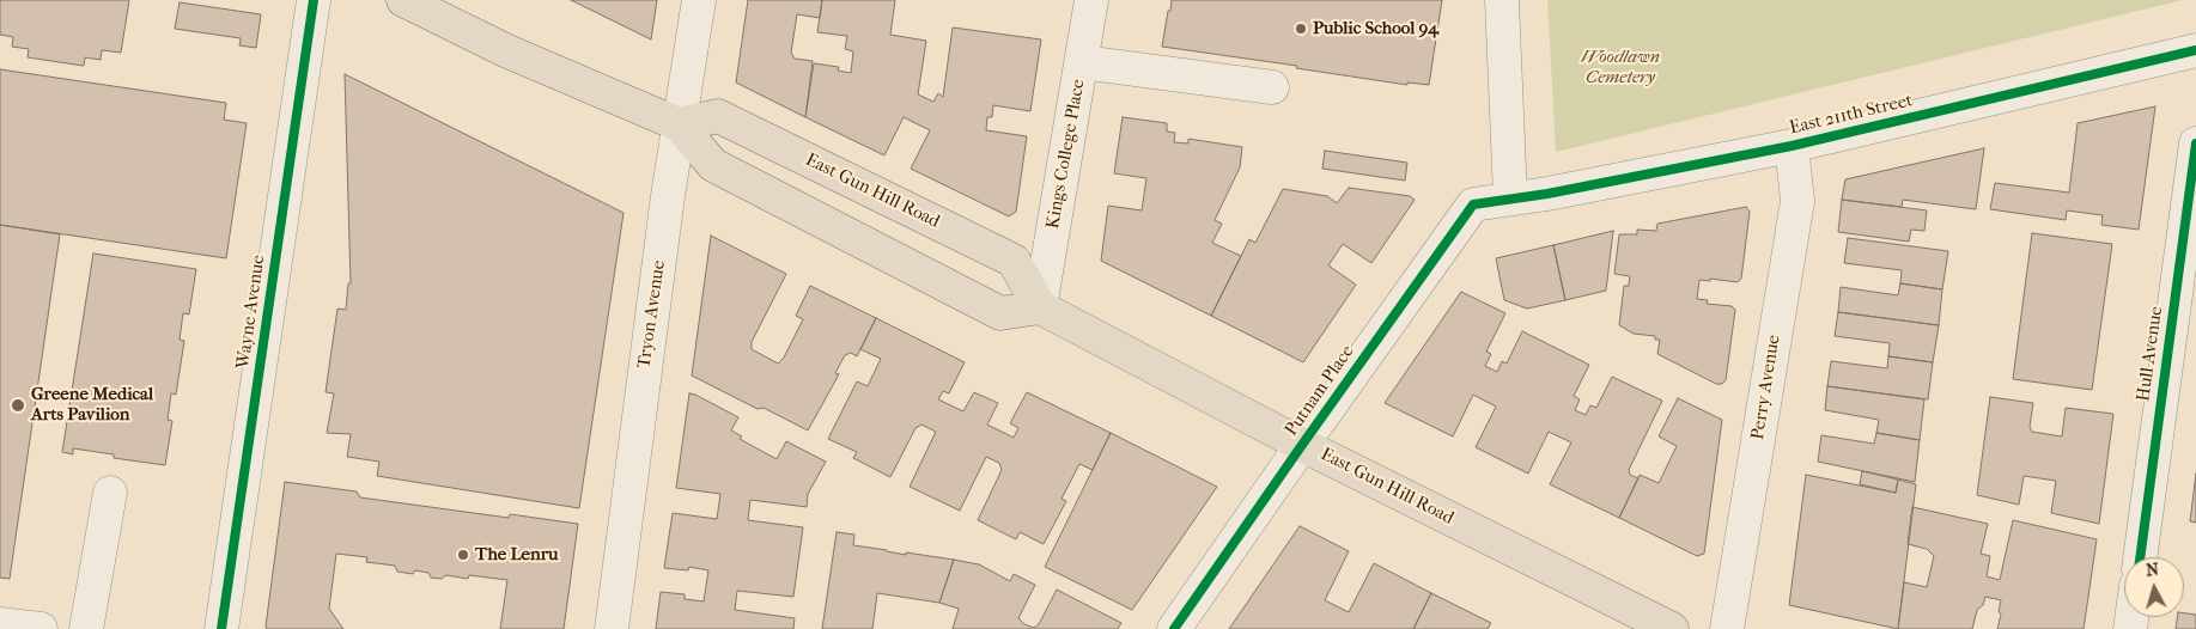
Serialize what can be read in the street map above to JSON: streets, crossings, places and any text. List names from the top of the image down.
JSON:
{
  "streets": {
    "main road": ["East Gun Hill Road"],
    "street": [
      "East 211th Street",
      "Kings College Place",
      "Wayne Avenue",
      "Tryon Avenue",
      "Hull Avenue",
      "Perry Avenue",
      "Putnam Place"
    ]
  },
  "crossings": [
    ["East 211th Street", "Perry Avenue"],
    ["East 211th Street", "Putnam Place"],
    ["Kings College Place", "East Gun Hill Road"],
    ["East Gun Hill Road", "Tryon Avenue"],
    ["East Gun Hill Road", "Putnam Place"]
  ],
  "parks": ["Woodlawn Cemetery"],
  "places": ["Public School 94", "Greene Medical Arts Pavilion", "The Lenru"],
  "north": "top"
}
